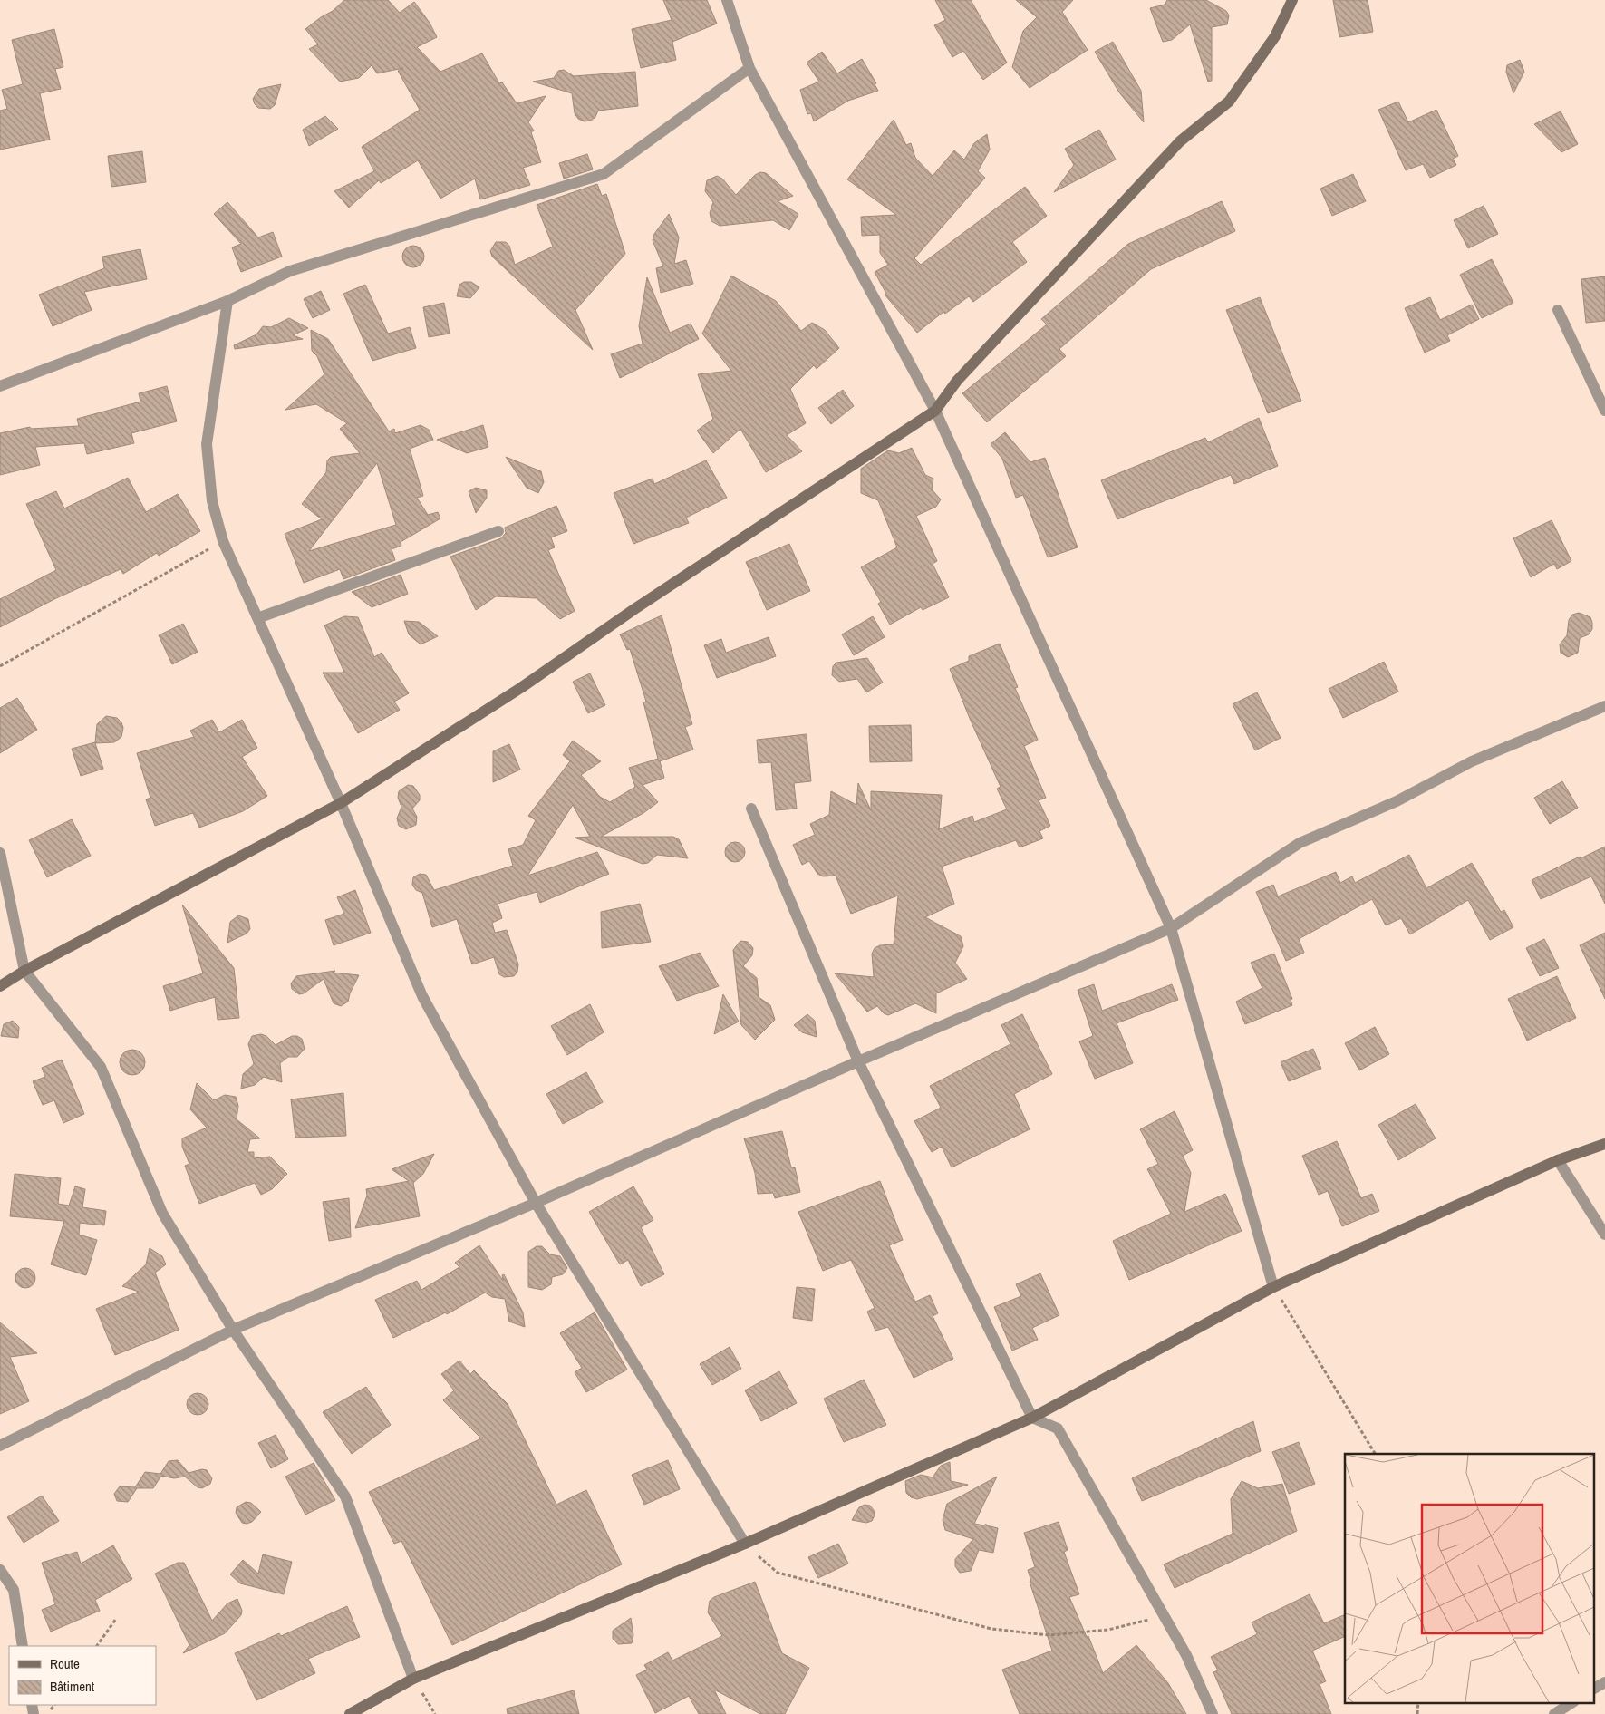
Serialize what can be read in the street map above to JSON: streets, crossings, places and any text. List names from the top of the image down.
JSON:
{
  "legend": ["Route", "Bâtiment"]
}
